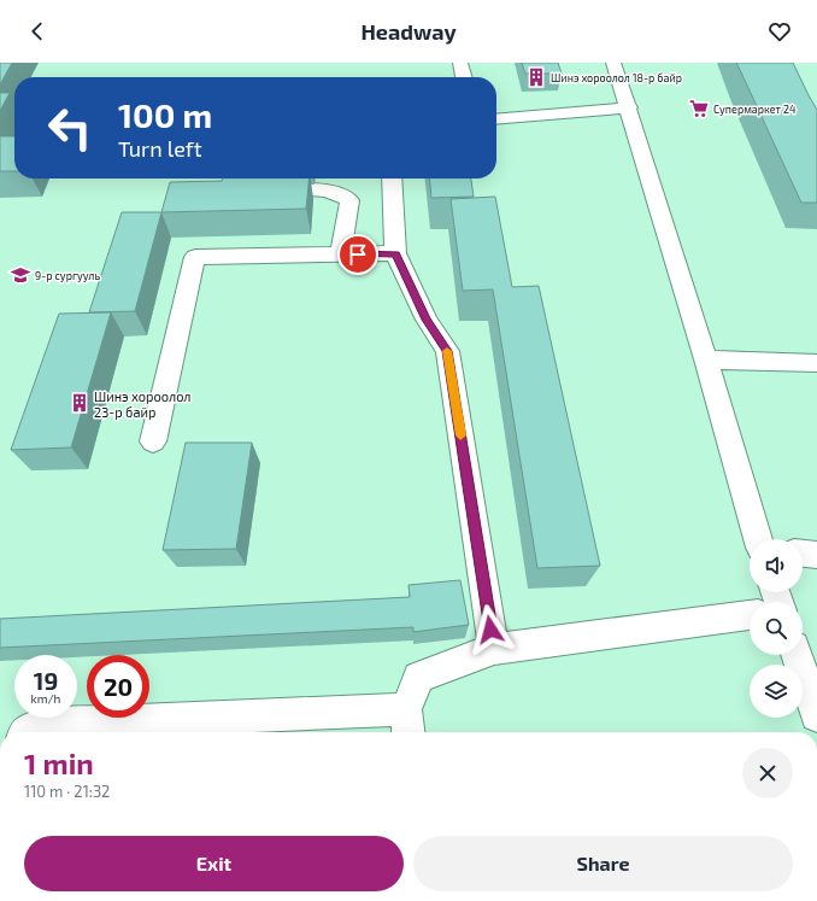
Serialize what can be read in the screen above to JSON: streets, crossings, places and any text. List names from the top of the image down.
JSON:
{
  "places": {
    "building": ["Шинэ хороолол 18-р байр", "Шинэ хороолол 23-р байр"],
    "supermarket": ["Супермаркет 24"],
    "school or university": ["9-р сургууль"]
  },
  "page": {
    "header": "Headway",
    "turn": ["100 m", "Turn left"],
    "speed": "19 km/h",
    "limit": "20",
    "heading": ["1 min", "110 m · 21:32"],
    "buttons": ["Exit", "Share"]
  }
}
